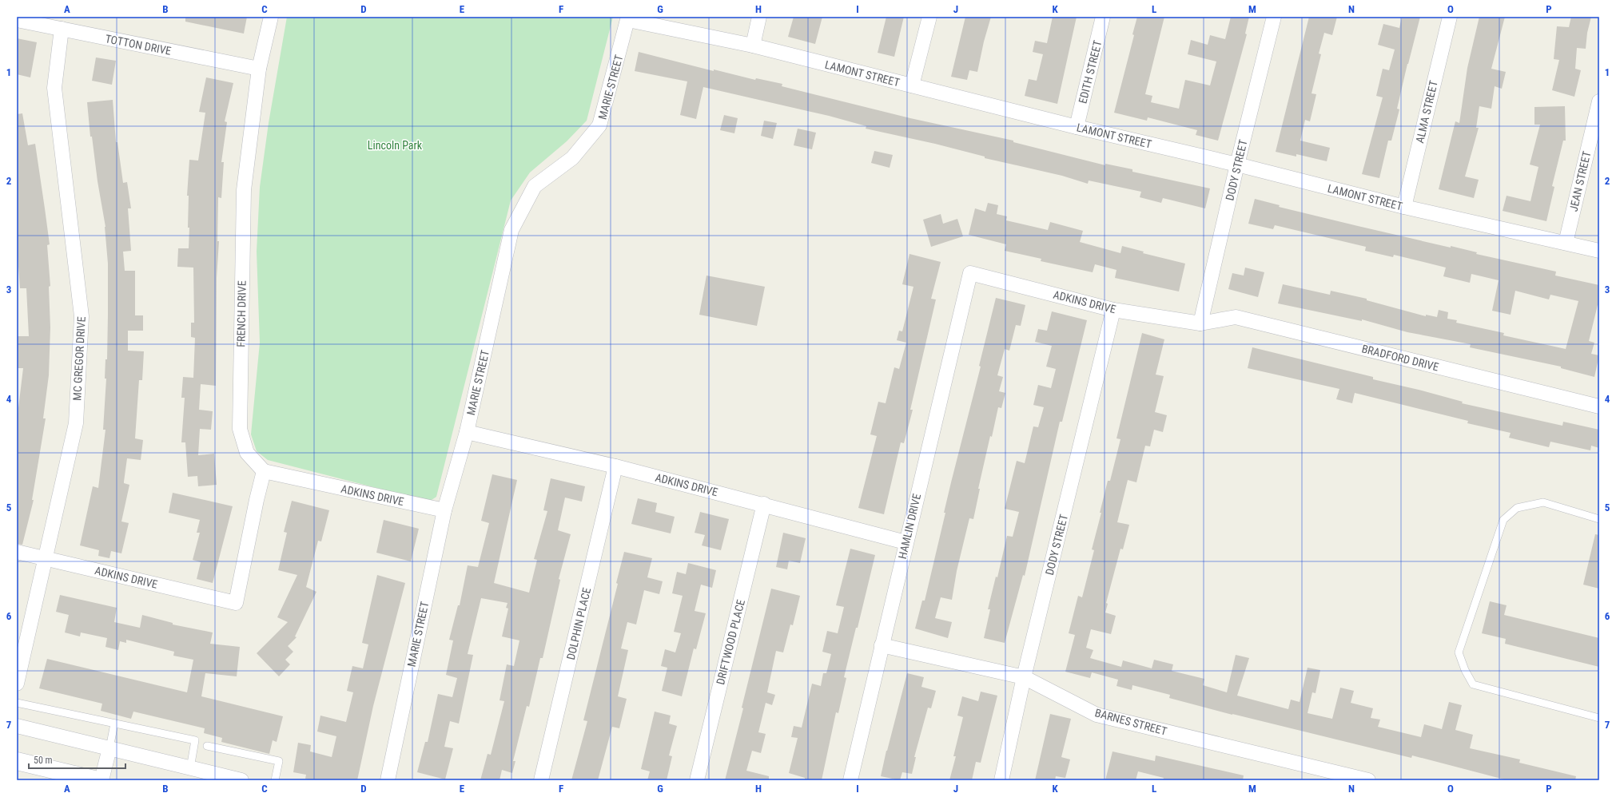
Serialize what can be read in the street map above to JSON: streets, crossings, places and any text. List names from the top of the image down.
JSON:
{
  "streets": {
    "street": [
      "TOTTON DRIVE",
      "EDITH STREET",
      "LAMONT STREET",
      "MARIE STREET",
      "ALMA STREET",
      "DODY STREET",
      "JEAN STREET",
      "ADKINS DRIVE",
      "FRENCH DRIVE",
      "BRADFORD DRIVE",
      "MC GREGOR DRIVE",
      "HAMLIN DRIVE",
      "DOLPHIN PLACE",
      "DRIFTWOOD PLACE",
      "BARNES STREET"
    ]
  },
  "crossings": [
    ["TOTTON DRIVE", "FRENCH DRIVE"],
    ["TOTTON DRIVE", "MC GREGOR DRIVE"],
    ["EDITH STREET", "LAMONT STREET"],
    ["LAMONT STREET", "MARIE STREET"],
    ["LAMONT STREET", "ALMA STREET"],
    ["LAMONT STREET", "DODY STREET"],
    ["LAMONT STREET", "JEAN STREET"],
    ["MARIE STREET", "ADKINS DRIVE"],
    ["DODY STREET", "ADKINS DRIVE"],
    ["DODY STREET", "BRADFORD DRIVE"],
    ["DODY STREET", "BARNES STREET"],
    ["ADKINS DRIVE", "FRENCH DRIVE"],
    ["ADKINS DRIVE", "BRADFORD DRIVE"],
    ["ADKINS DRIVE", "MC GREGOR DRIVE"],
    ["ADKINS DRIVE", "HAMLIN DRIVE"],
    ["ADKINS DRIVE", "DOLPHIN PLACE"],
    ["ADKINS DRIVE", "DRIFTWOOD PLACE"],
    ["HAMLIN DRIVE", "BARNES STREET"]
  ],
  "parks": ["Lincoln Park"],
  "scale_bar": "50 m",
  "grid": {
    "columns": [
      "A",
      "B",
      "C",
      "D",
      "E",
      "F",
      "G",
      "H",
      "I",
      "J",
      "K",
      "L",
      "M",
      "N",
      "O",
      "P"
    ],
    "rows": [
      "1",
      "2",
      "3",
      "4",
      "5",
      "6",
      "7"
    ]
  }
}
